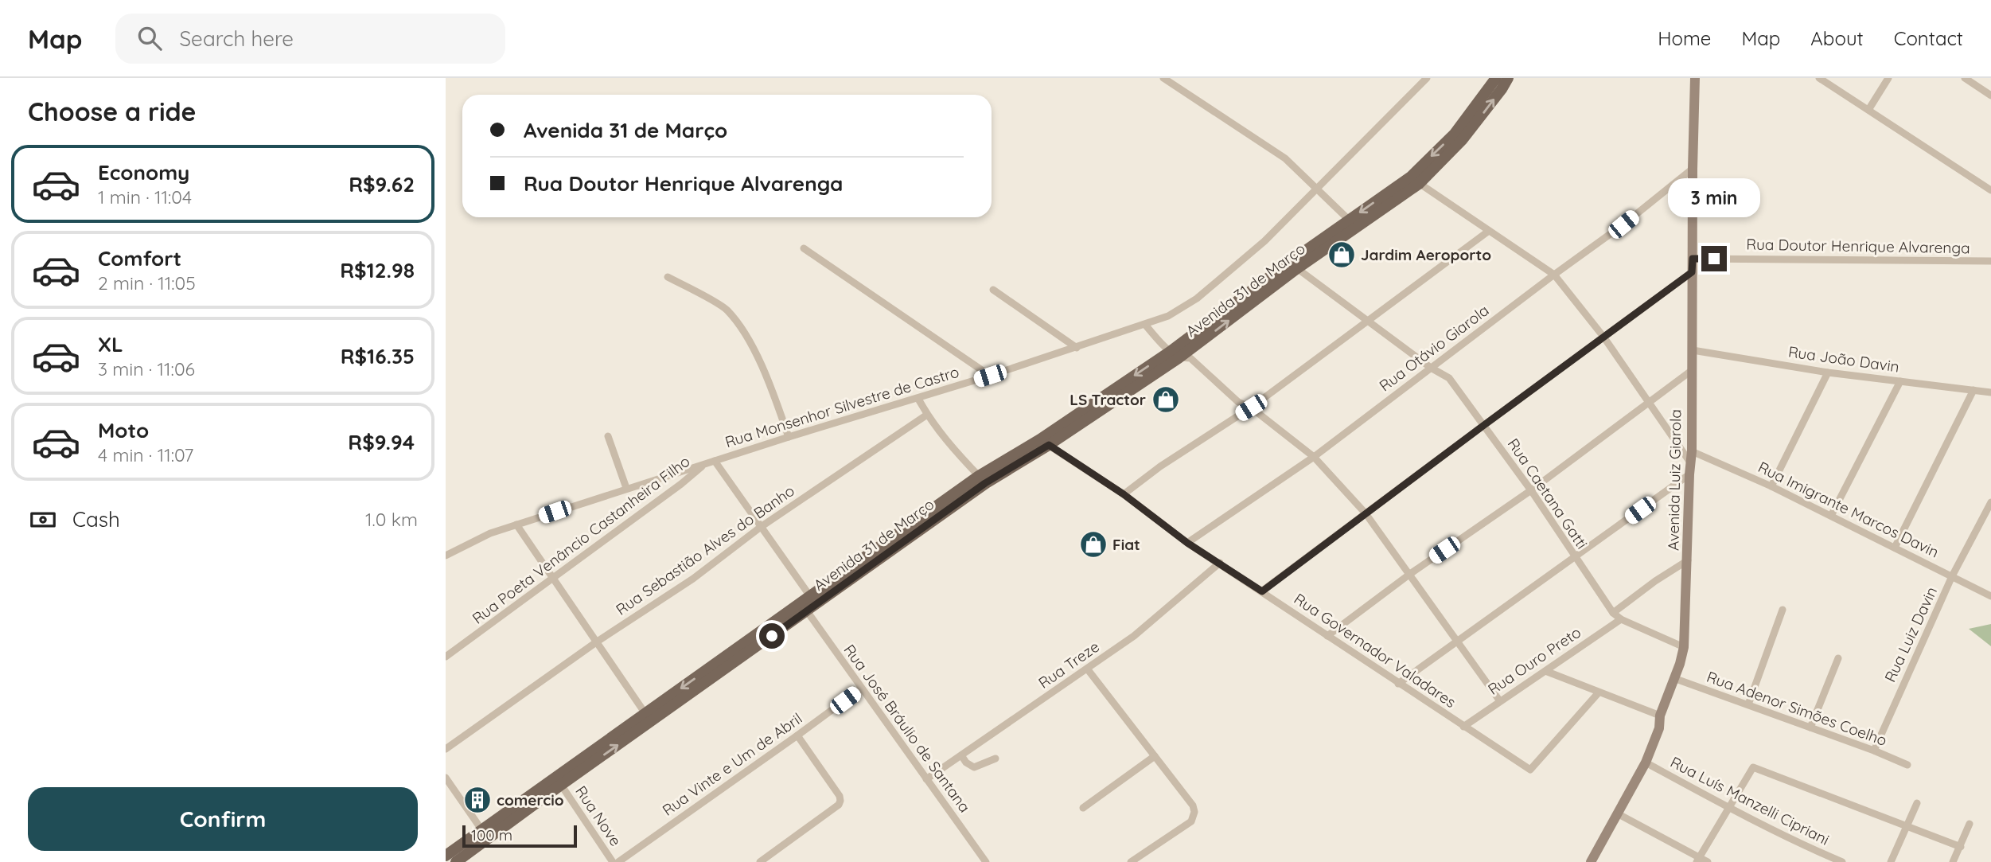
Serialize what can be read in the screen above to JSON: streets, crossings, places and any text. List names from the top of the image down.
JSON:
{
  "streets": {
    "main road": ["Avenida 31 de Março"],
    "street": [
      "Rua Doutor Henrique Alvarenga",
      "Rua Otávio Giarola",
      "Rua João Davin",
      "Rua Monsenhor Silvestre de Castro",
      "Avenida Luiz Giarola",
      "Rua Caetana Gatti",
      "Rua Imigrante Marcos Davin",
      "Rua Poeta Venâncio Castanheira Filho",
      "Rua Sebastião Alves do Banho",
      "Rua Luiz Davin",
      "Rua Governador Valadares",
      "Rua Ouro Preto",
      "Rua Treze",
      "Rua Adenor Simões Coelho",
      "Rua José Bráulio de Santana",
      "Rua Vinte e Um de Abril",
      "Rua Luís Manzelli Cipriani",
      "Rua Nove"
    ]
  },
  "crossings": [
    ["Rua Doutor Henrique Alvarenga", "Avenida Luiz Giarola"],
    ["Avenida 31 de Março", "Rua Caetana Gatti"],
    ["Avenida 31 de Março", "Rua Governador Valadares"],
    ["Avenida 31 de Março", "Rua José Bráulio de Santana"],
    ["Avenida 31 de Março", "Rua Nove"],
    ["Rua Otávio Giarola", "Avenida Luiz Giarola"],
    ["Rua Otávio Giarola", "Rua Caetana Gatti"],
    ["Rua Otávio Giarola", "Rua Governador Valadares"],
    ["Rua João Davin", "Avenida Luiz Giarola"],
    ["Rua Monsenhor Silvestre de Castro", "Rua Poeta Venâncio Castanheira Filho"],
    ["Rua Monsenhor Silvestre de Castro", "Rua José Bráulio de Santana"],
    ["Avenida Luiz Giarola", "Rua Caetana Gatti"],
    ["Avenida Luiz Giarola", "Rua Imigrante Marcos Davin"],
    ["Avenida Luiz Giarola", "Rua Adenor Simões Coelho"],
    ["Avenida Luiz Giarola", "Rua Luís Manzelli Cipriani"],
    ["Rua Caetana Gatti", "Rua Ouro Preto"],
    ["Rua Imigrante Marcos Davin", "Rua Luiz Davin"],
    ["Rua Sebastião Alves do Banho", "Rua José Bráulio de Santana"],
    ["Rua Luiz Davin", "Rua Adenor Simões Coelho"],
    ["Rua Governador Valadares", "Rua Ouro Preto"],
    ["Rua Governador Valadares", "Rua Treze"],
    ["Rua Treze", "Rua José Bráulio de Santana"],
    ["Rua José Bráulio de Santana", "Rua Vinte e Um de Abril"]
  ],
  "places": {
    "shop": ["Jardim Aeroporto", "LS Tractor", "Fiat"],
    "building": ["comercio"]
  },
  "scale_bar": "100 m",
  "page": {
    "header": "Map",
    "search": "Search here",
    "nav": [
      "Home",
      "Map",
      "About",
      "Contact"
    ],
    "heading": "Choose a ride",
    "banner": ["Avenida 31 de Março", "Rua Doutor Henrique Alvarenga"],
    "list": [
      {
        "name": "Economy",
        "note": "1 min · 11:04",
        "value": "R$9.62"
      },
      {
        "name": "Comfort",
        "note": "2 min · 11:05",
        "value": "R$12.98"
      },
      {
        "name": "XL",
        "note": "3 min · 11:06",
        "value": "R$16.35"
      },
      {
        "name": "Moto",
        "note": "4 min · 11:07",
        "value": "R$9.94"
      }
    ],
    "bubble": "3 min",
    "pay": ["Cash", "1.0 km"],
    "buttons": "Confirm",
    "scale": "100 m"
  }
}
